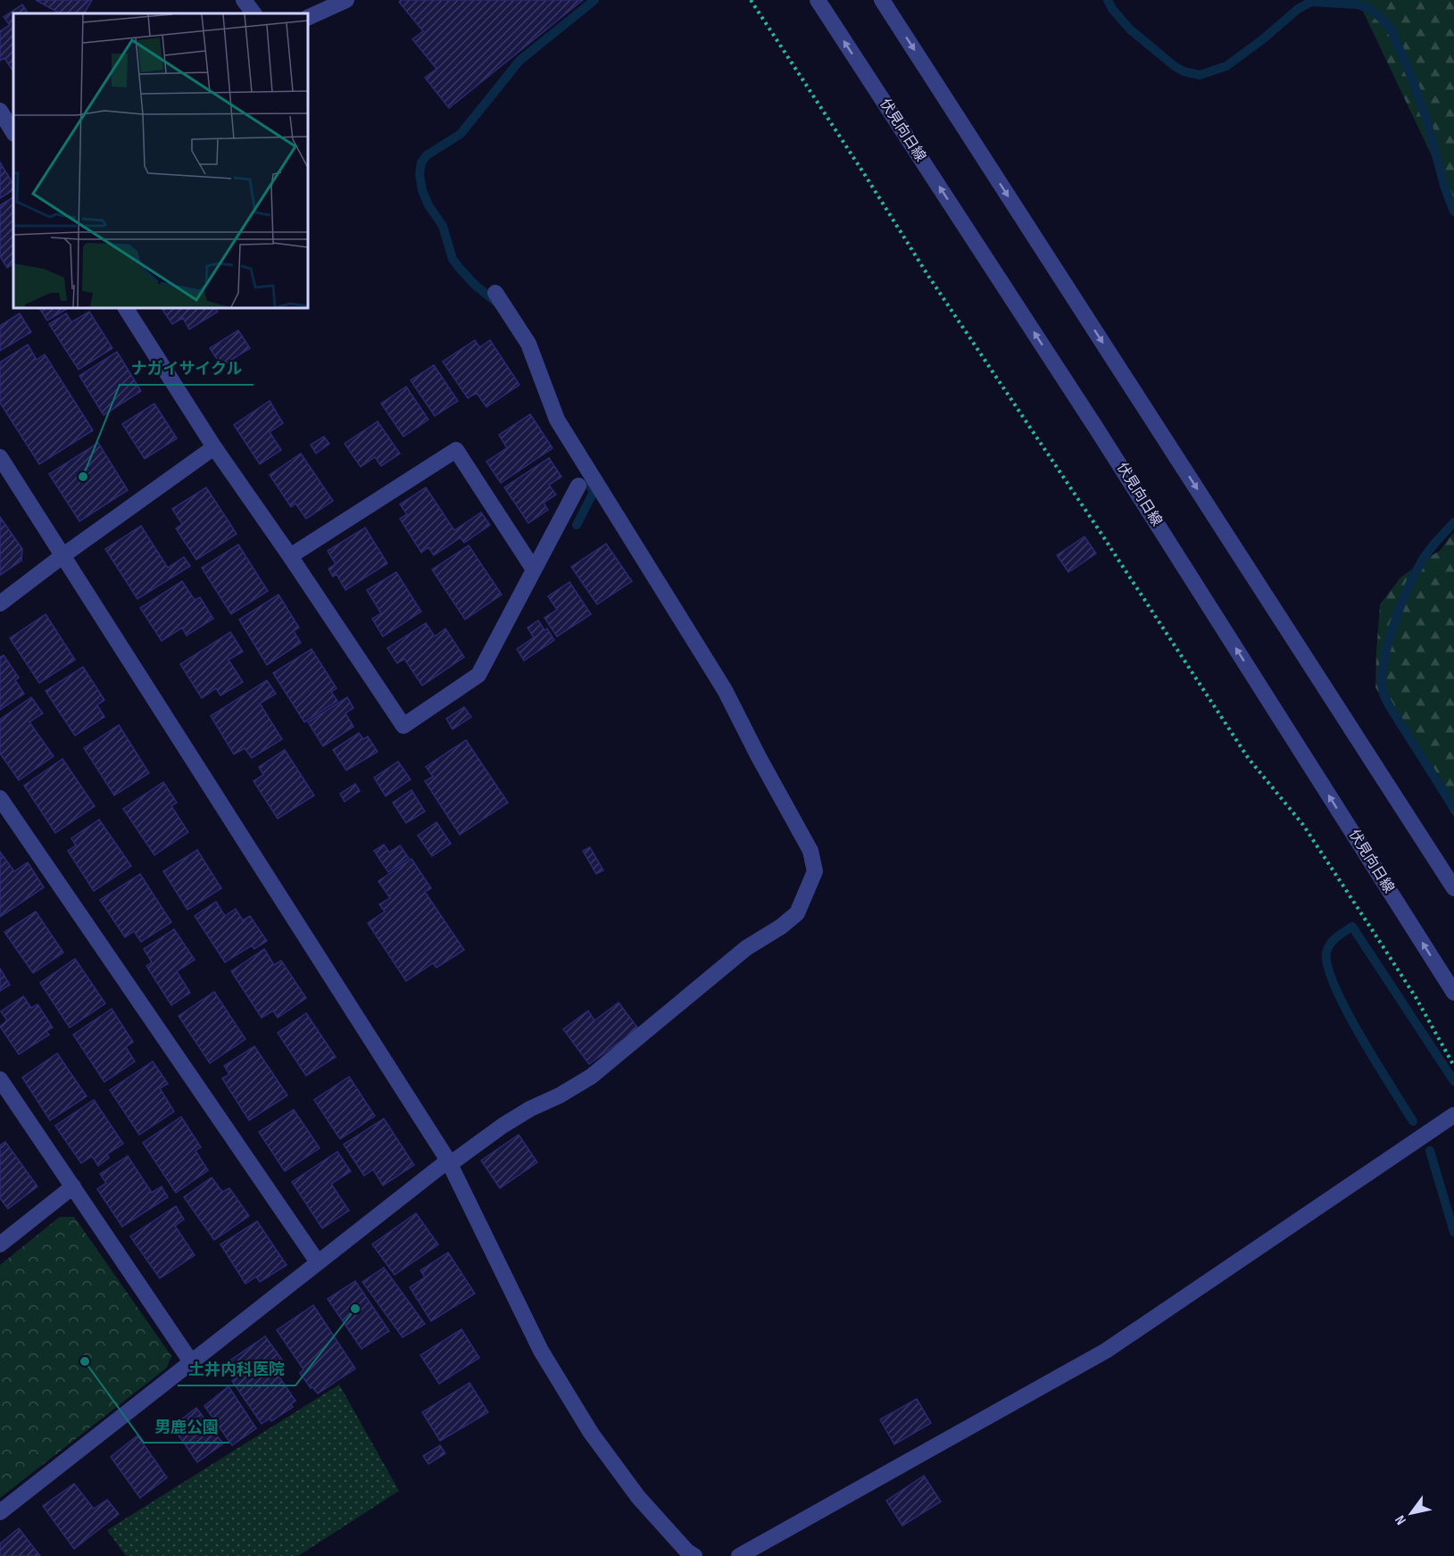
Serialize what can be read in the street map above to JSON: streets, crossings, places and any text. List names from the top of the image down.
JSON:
{
  "streets": {
    "street": ["伏見向日線"]
  },
  "places": ["ナガイサイクル", "土井内科医院", "男鹿公園"],
  "north": "bottom left"
}
